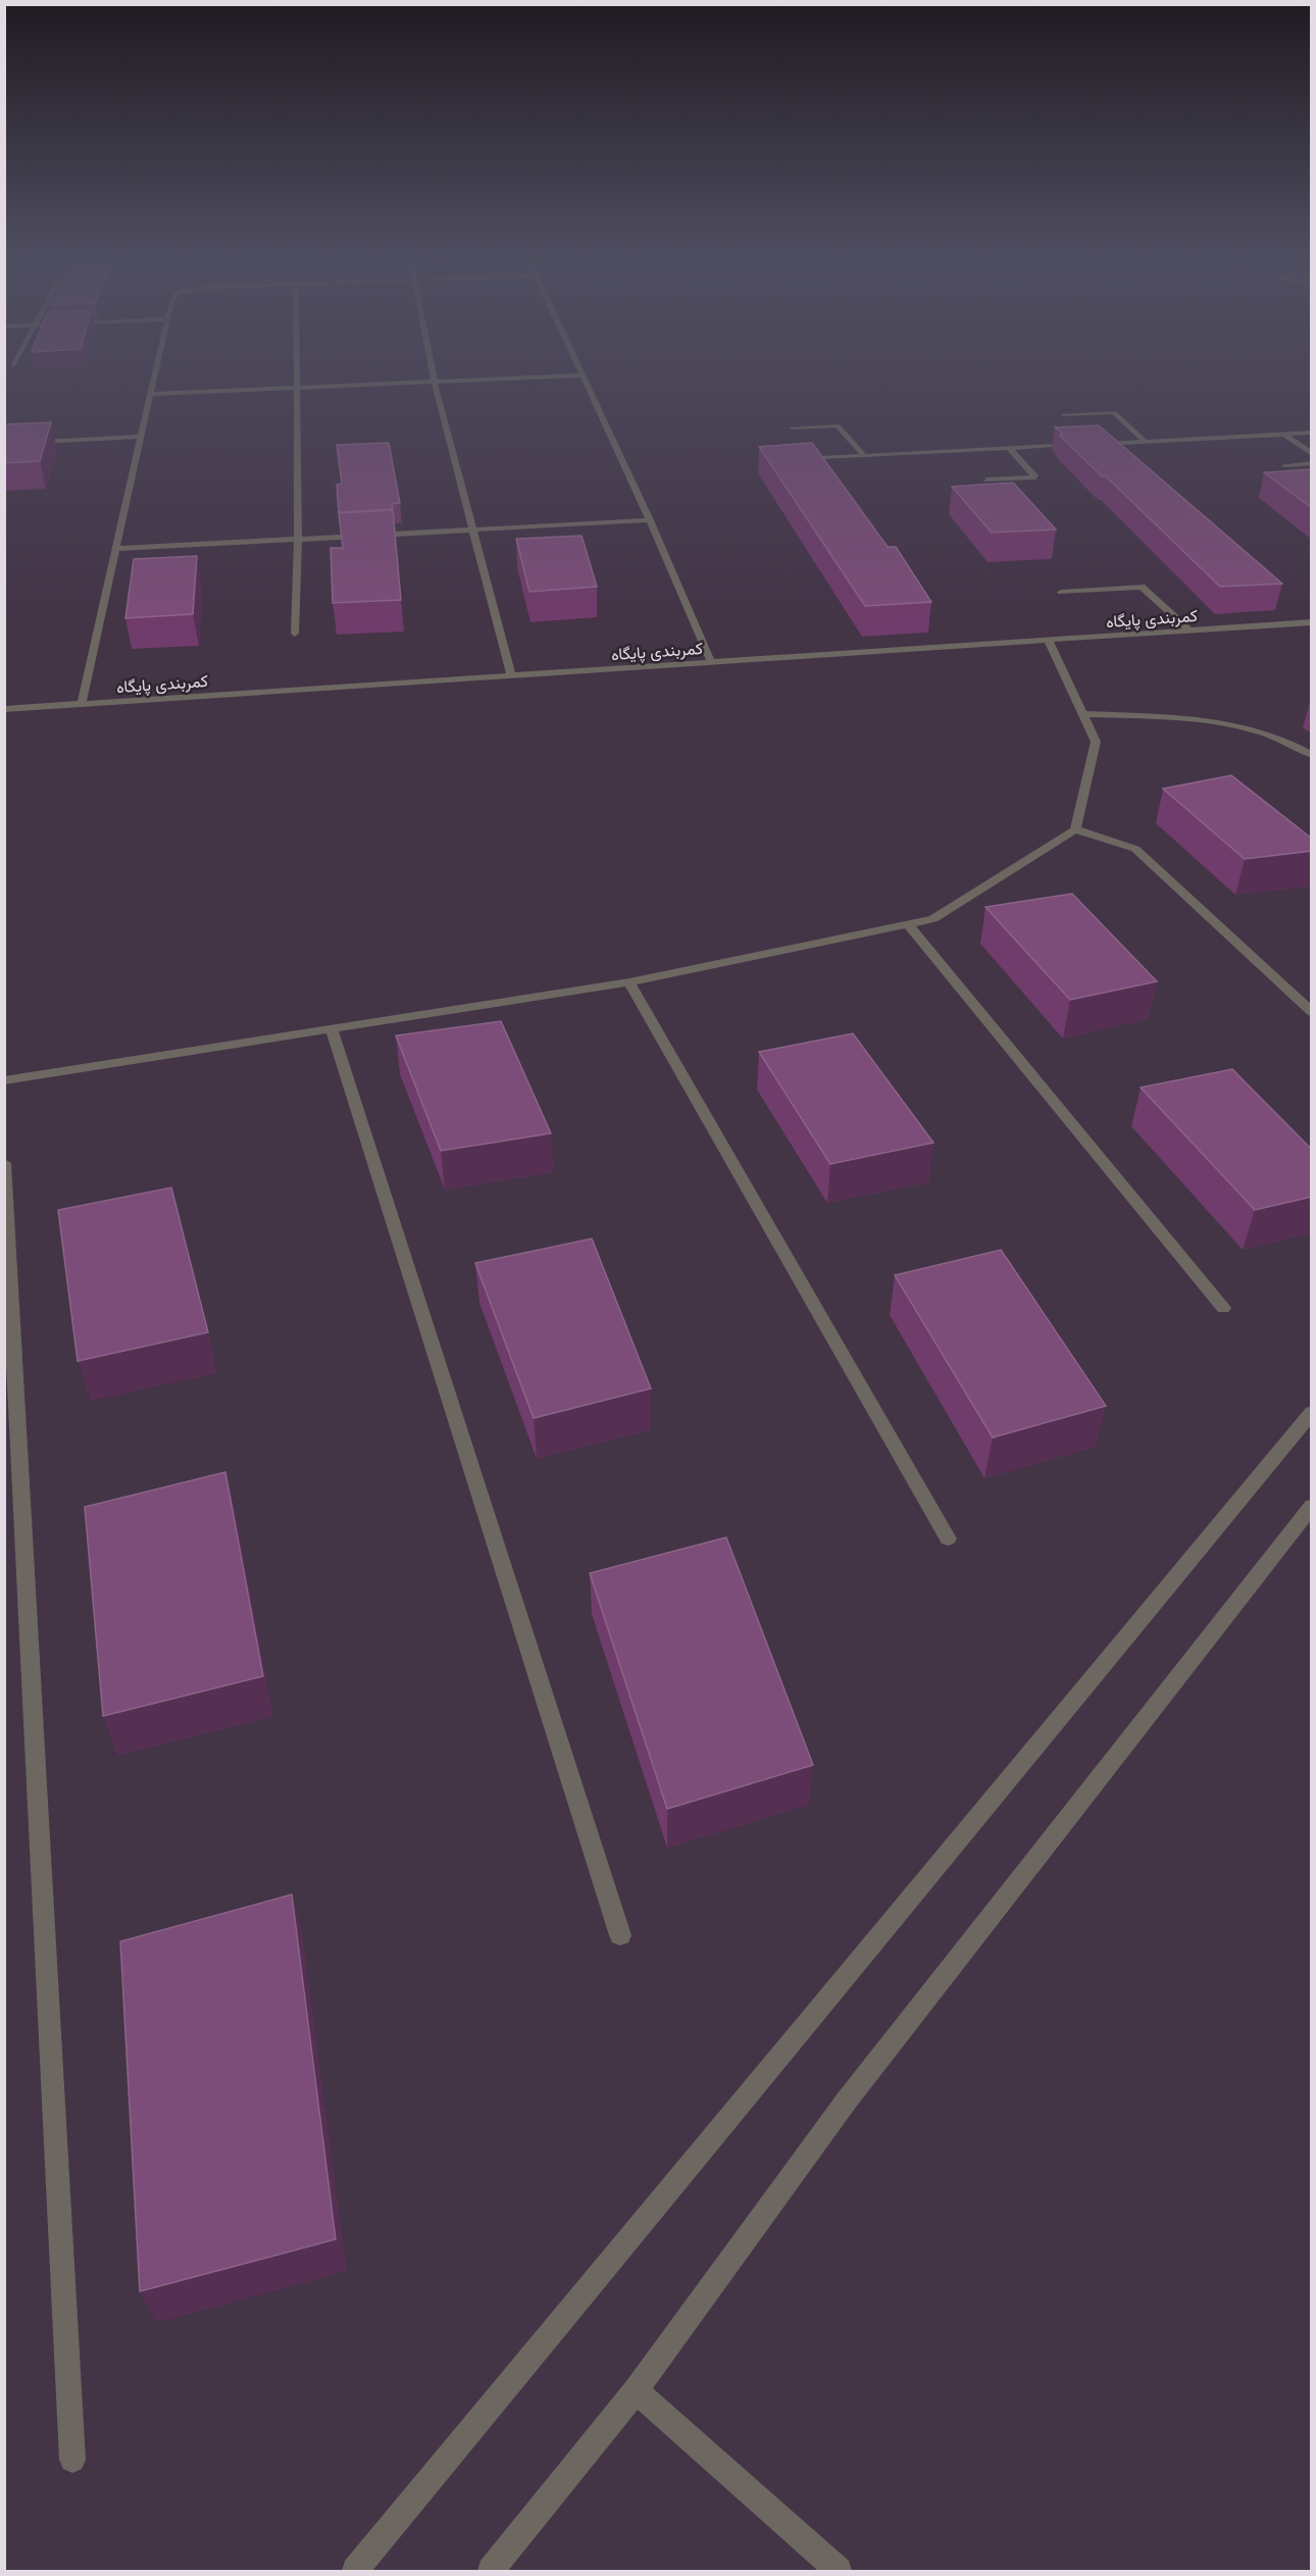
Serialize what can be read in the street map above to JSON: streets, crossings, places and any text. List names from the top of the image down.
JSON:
{
  "streets": {
    "street": ["کمربندی پایگاه"]
  }
}
